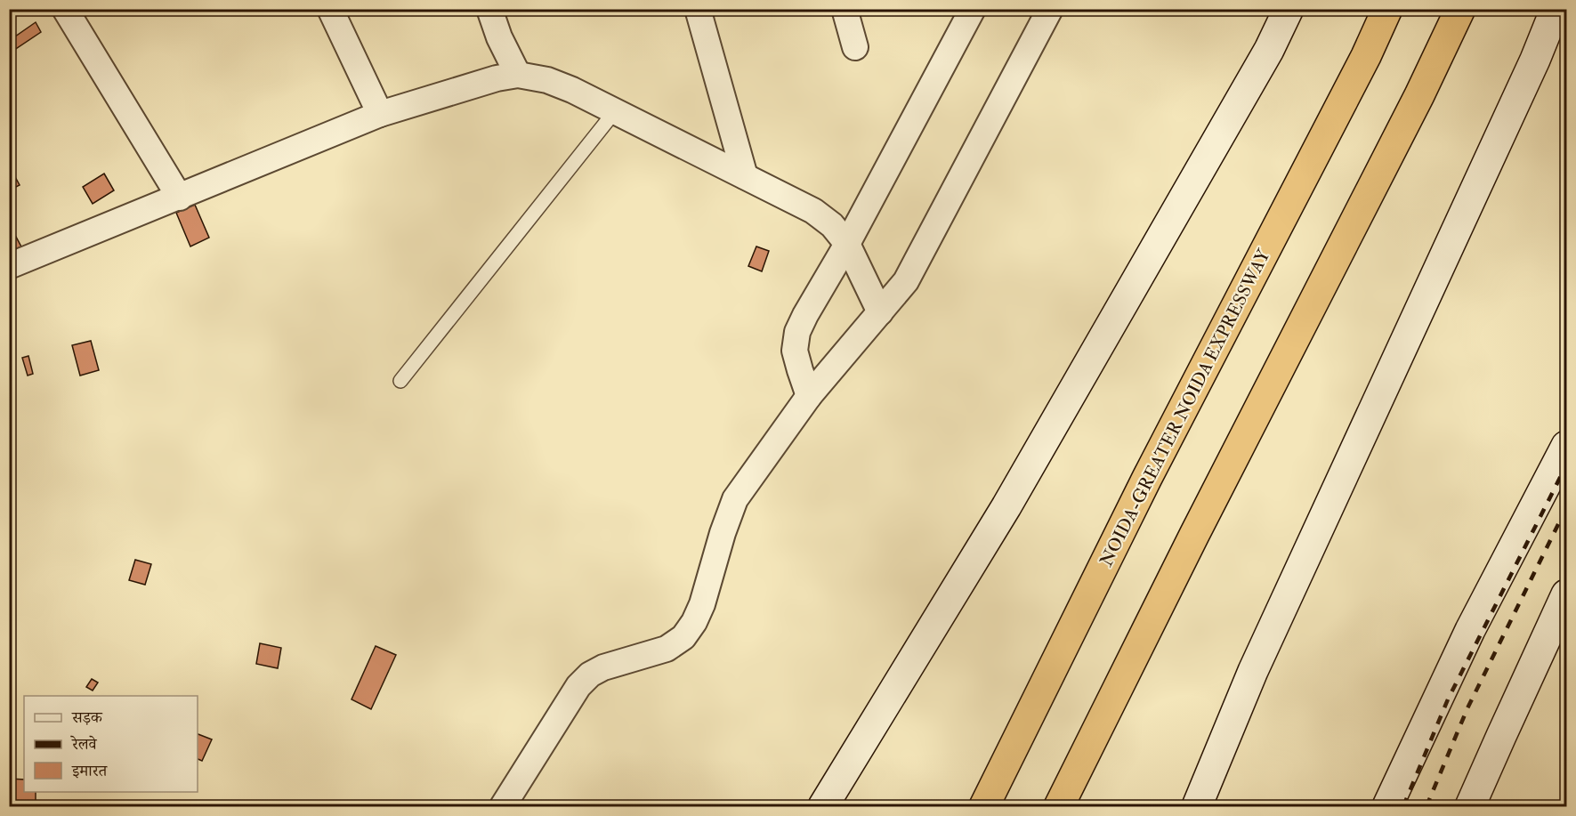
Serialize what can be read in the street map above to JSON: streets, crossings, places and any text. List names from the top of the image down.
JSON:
{
  "streets": {
    "highway": ["NOIDA-GREATER NOIDA EXPRESSWAY"]
  },
  "legend": ["सड़क", "रेलवे", "इमारत"]
}
